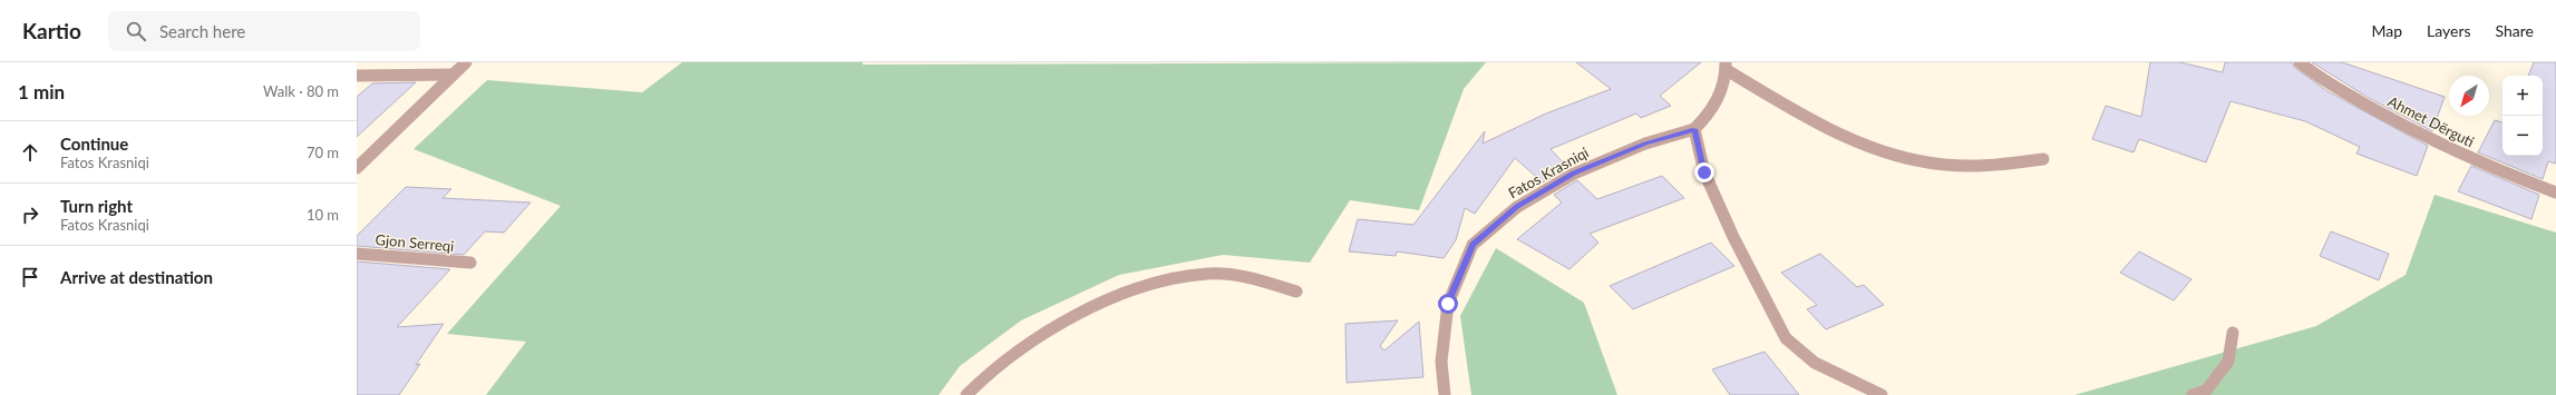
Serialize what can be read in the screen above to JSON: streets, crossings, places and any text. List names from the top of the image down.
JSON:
{
  "streets": {
    "street": ["Ahmet Dërguti", "Fatos Krasniqi", "Gjon Serreqi"]
  },
  "north": "bottom left",
  "page": {
    "header": "Kartio",
    "search": "Search here",
    "nav": ["Map", "Layers", "Share"],
    "heading": ["1 min", "Walk · 80 m"],
    "map_buttons": ["+", "−"],
    "list": [
      ["Continue", "Fatos Krasniqi", "70 m"],
      ["Turn right", "Fatos Krasniqi", "10 m"],
      "Arrive at destination"
    ]
  }
}
